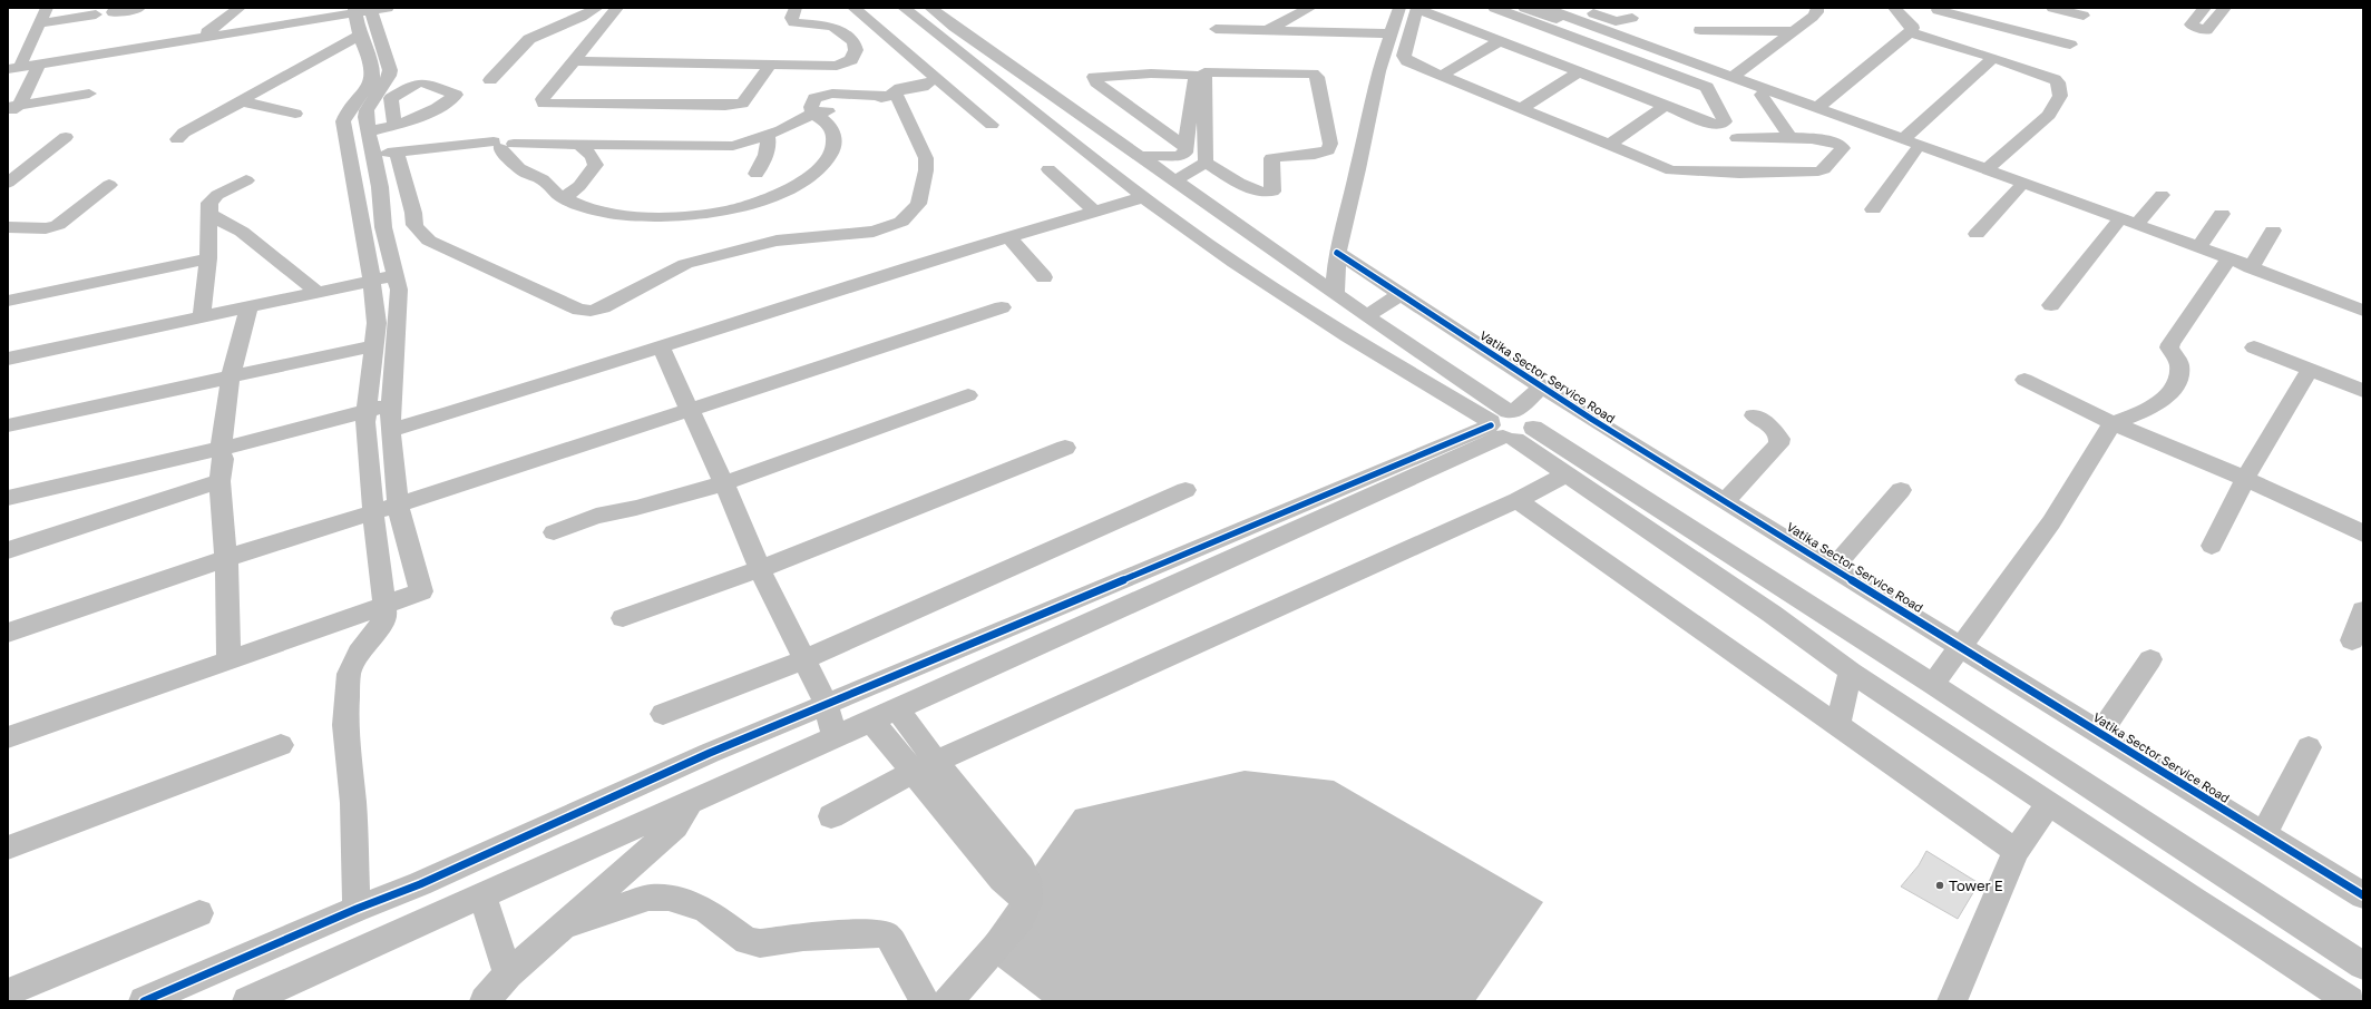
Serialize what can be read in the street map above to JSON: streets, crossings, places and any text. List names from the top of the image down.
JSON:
{
  "streets": {
    "street": ["Vatika Sector Service Road"]
  },
  "places": ["Tower E"]
}
